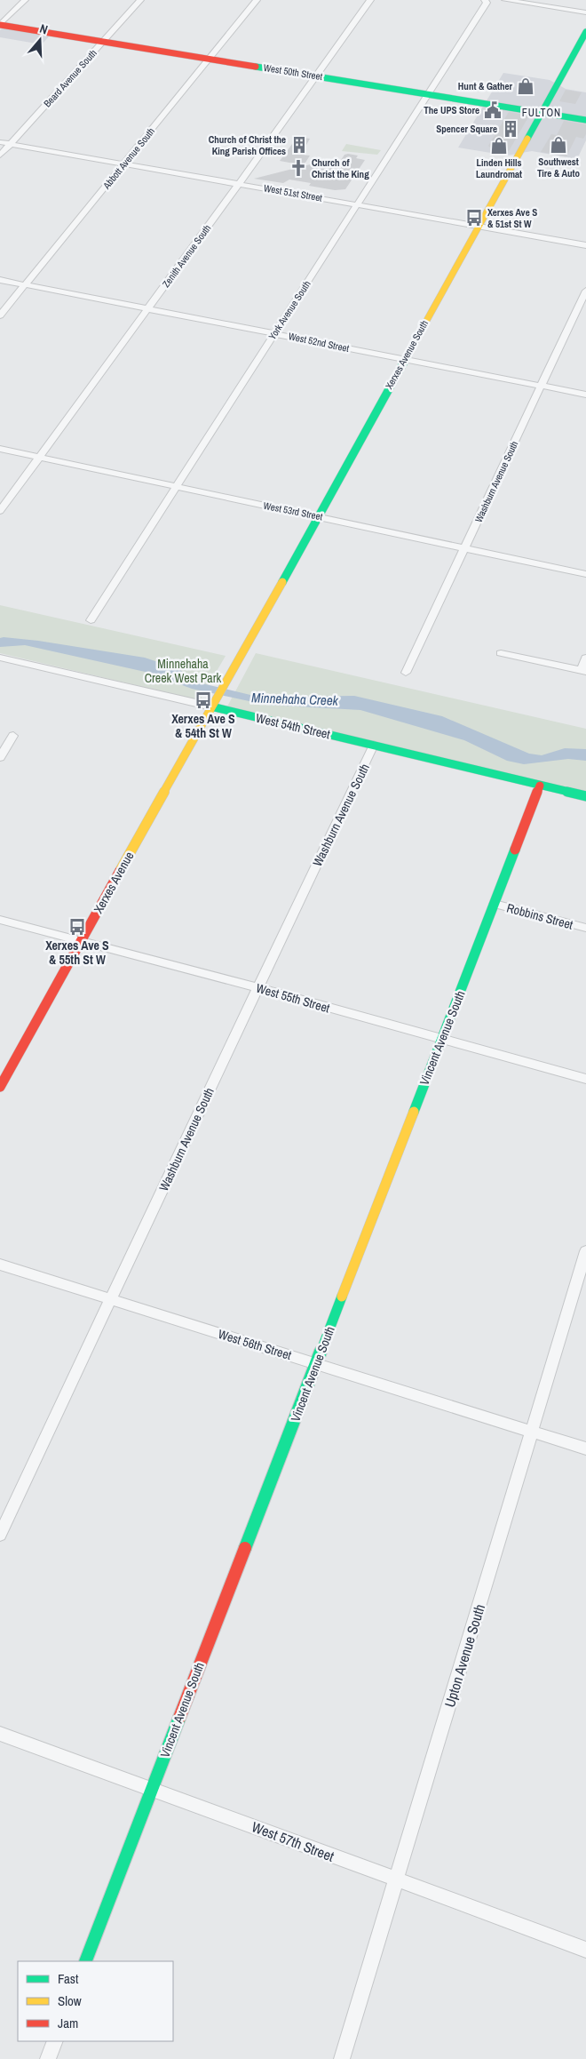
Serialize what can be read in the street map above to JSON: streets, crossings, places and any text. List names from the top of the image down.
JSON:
{
  "streets": {
    "street": [
      "West 50th Street",
      "Beard Avenue South",
      "Abbott Avenue South",
      "West 51st Street",
      "Zenith Avenue South",
      "York Avenue South",
      "West 52nd Street",
      "Xerxes Avenue South",
      "Washburn Avenue South",
      "West 53rd Street",
      "West 54th Street",
      "Xerxes Avenue",
      "Robbins Street",
      "West 55th Street",
      "Vincent Avenue South",
      "West 56th Street",
      "Upton Avenue South",
      "West 57th Street"
    ]
  },
  "crossings": [
    ["West 50th Street", "Beard Avenue South"],
    ["West 50th Street", "Abbott Avenue South"],
    ["West 50th Street", "Zenith Avenue South"],
    ["West 50th Street", "York Avenue South"],
    ["West 50th Street", "Xerxes Avenue South"],
    ["Beard Avenue South", "West 51st Street"],
    ["Abbott Avenue South", "West 51st Street"],
    ["Abbott Avenue South", "West 52nd Street"],
    ["West 51st Street", "Zenith Avenue South"],
    ["West 51st Street", "York Avenue South"],
    ["West 51st Street", "Xerxes Avenue South"],
    ["Zenith Avenue South", "West 52nd Street"],
    ["Zenith Avenue South", "West 53rd Street"],
    ["York Avenue South", "West 52nd Street"],
    ["York Avenue South", "West 53rd Street"],
    ["West 52nd Street", "Xerxes Avenue South"],
    ["West 52nd Street", "Washburn Avenue South"],
    ["Xerxes Avenue South", "West 53rd Street"],
    ["Xerxes Avenue South", "Xerxes Avenue"],
    ["Washburn Avenue South", "West 53rd Street"],
    ["Washburn Avenue South", "West 54th Street"],
    ["Washburn Avenue South", "West 55th Street"],
    ["Washburn Avenue South", "West 56th Street"],
    ["West 54th Street", "Xerxes Avenue"],
    ["West 54th Street", "Vincent Avenue South"],
    ["Xerxes Avenue", "West 55th Street"],
    ["Robbins Street", "Vincent Avenue South"],
    ["West 55th Street", "Vincent Avenue South"],
    ["Vincent Avenue South", "West 56th Street"],
    ["Vincent Avenue South", "West 57th Street"],
    ["West 56th Street", "Upton Avenue South"],
    ["Upton Avenue South", "West 57th Street"]
  ],
  "districts": ["FULTON"],
  "water": ["Minnehaha Creek"],
  "parks": ["Minnehaha Creek West Park"],
  "places": {
    "shop": ["Hunt & Gather", "Southwest Tire & Auto", "Linden Hills Laundromat"],
    "public building": ["The UPS Store"],
    "building": ["Spencer Square", "Church of Christ the King Parish Offices"],
    "church": ["Church of Christ the King"],
    "bus stop": ["Xerxes Ave S & 51st St W", "Xerxes Ave S & 54th St W", "Xerxes Ave S & 55th St W"]
  },
  "legend": ["Fast", "Slow", "Jam"],
  "north": "top"
}
